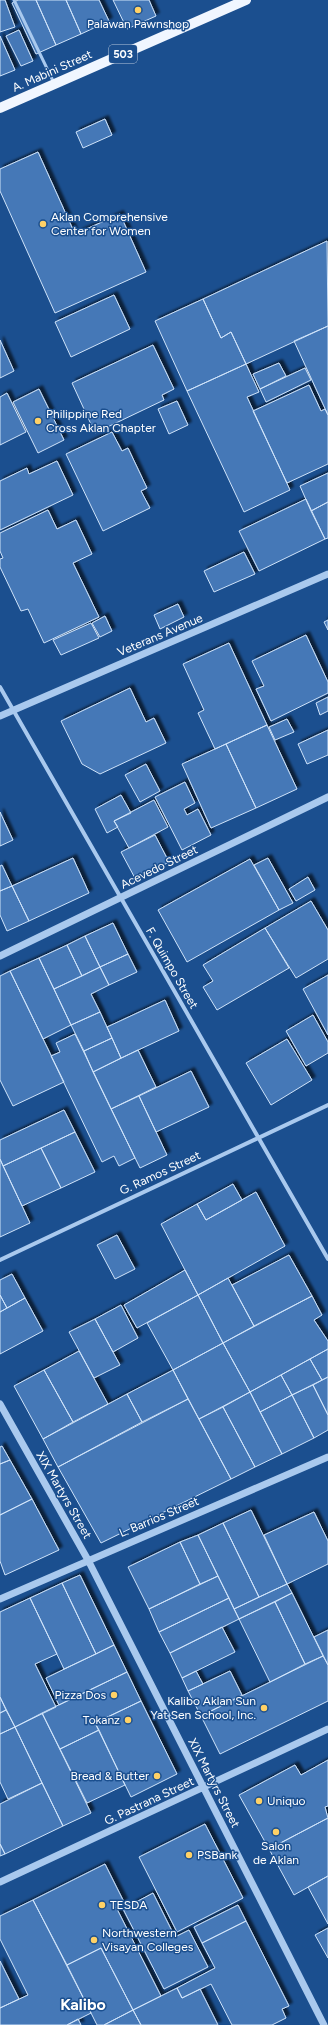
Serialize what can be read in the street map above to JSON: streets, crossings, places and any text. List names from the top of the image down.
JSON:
{
  "streets": {
    "main road": ["503", "A. Mabini Street"],
    "street": [
      "Veterans Avenue",
      "Acevedo Street",
      "F. Quimpo Street",
      "G. Ramos Street",
      "XIX Martyrs Street",
      "L. Barrios Street",
      "G. Pastrana Street"
    ]
  },
  "crossings": [
    ["Veterans Avenue", "F. Quimpo Street"],
    ["Acevedo Street", "F. Quimpo Street"],
    ["F. Quimpo Street", "G. Ramos Street"],
    ["XIX Martyrs Street", "L. Barrios Street"],
    ["XIX Martyrs Street", "G. Pastrana Street"]
  ],
  "districts": ["Kalibo"],
  "places": [
    "Palawan Pawnshop",
    "Aklan Comprehensive Center for Women",
    "Philippine Red Cross Aklan Chapter",
    "Pizza Dos",
    "Kalibo Aklan Sun Yat Sen School, Inc.",
    "Tokanz",
    "Bread & Butter",
    "Uniquo",
    "Salon de Aklan",
    "PSBank",
    "TESDA",
    "Northwestern Visayan Colleges"
  ]
}
